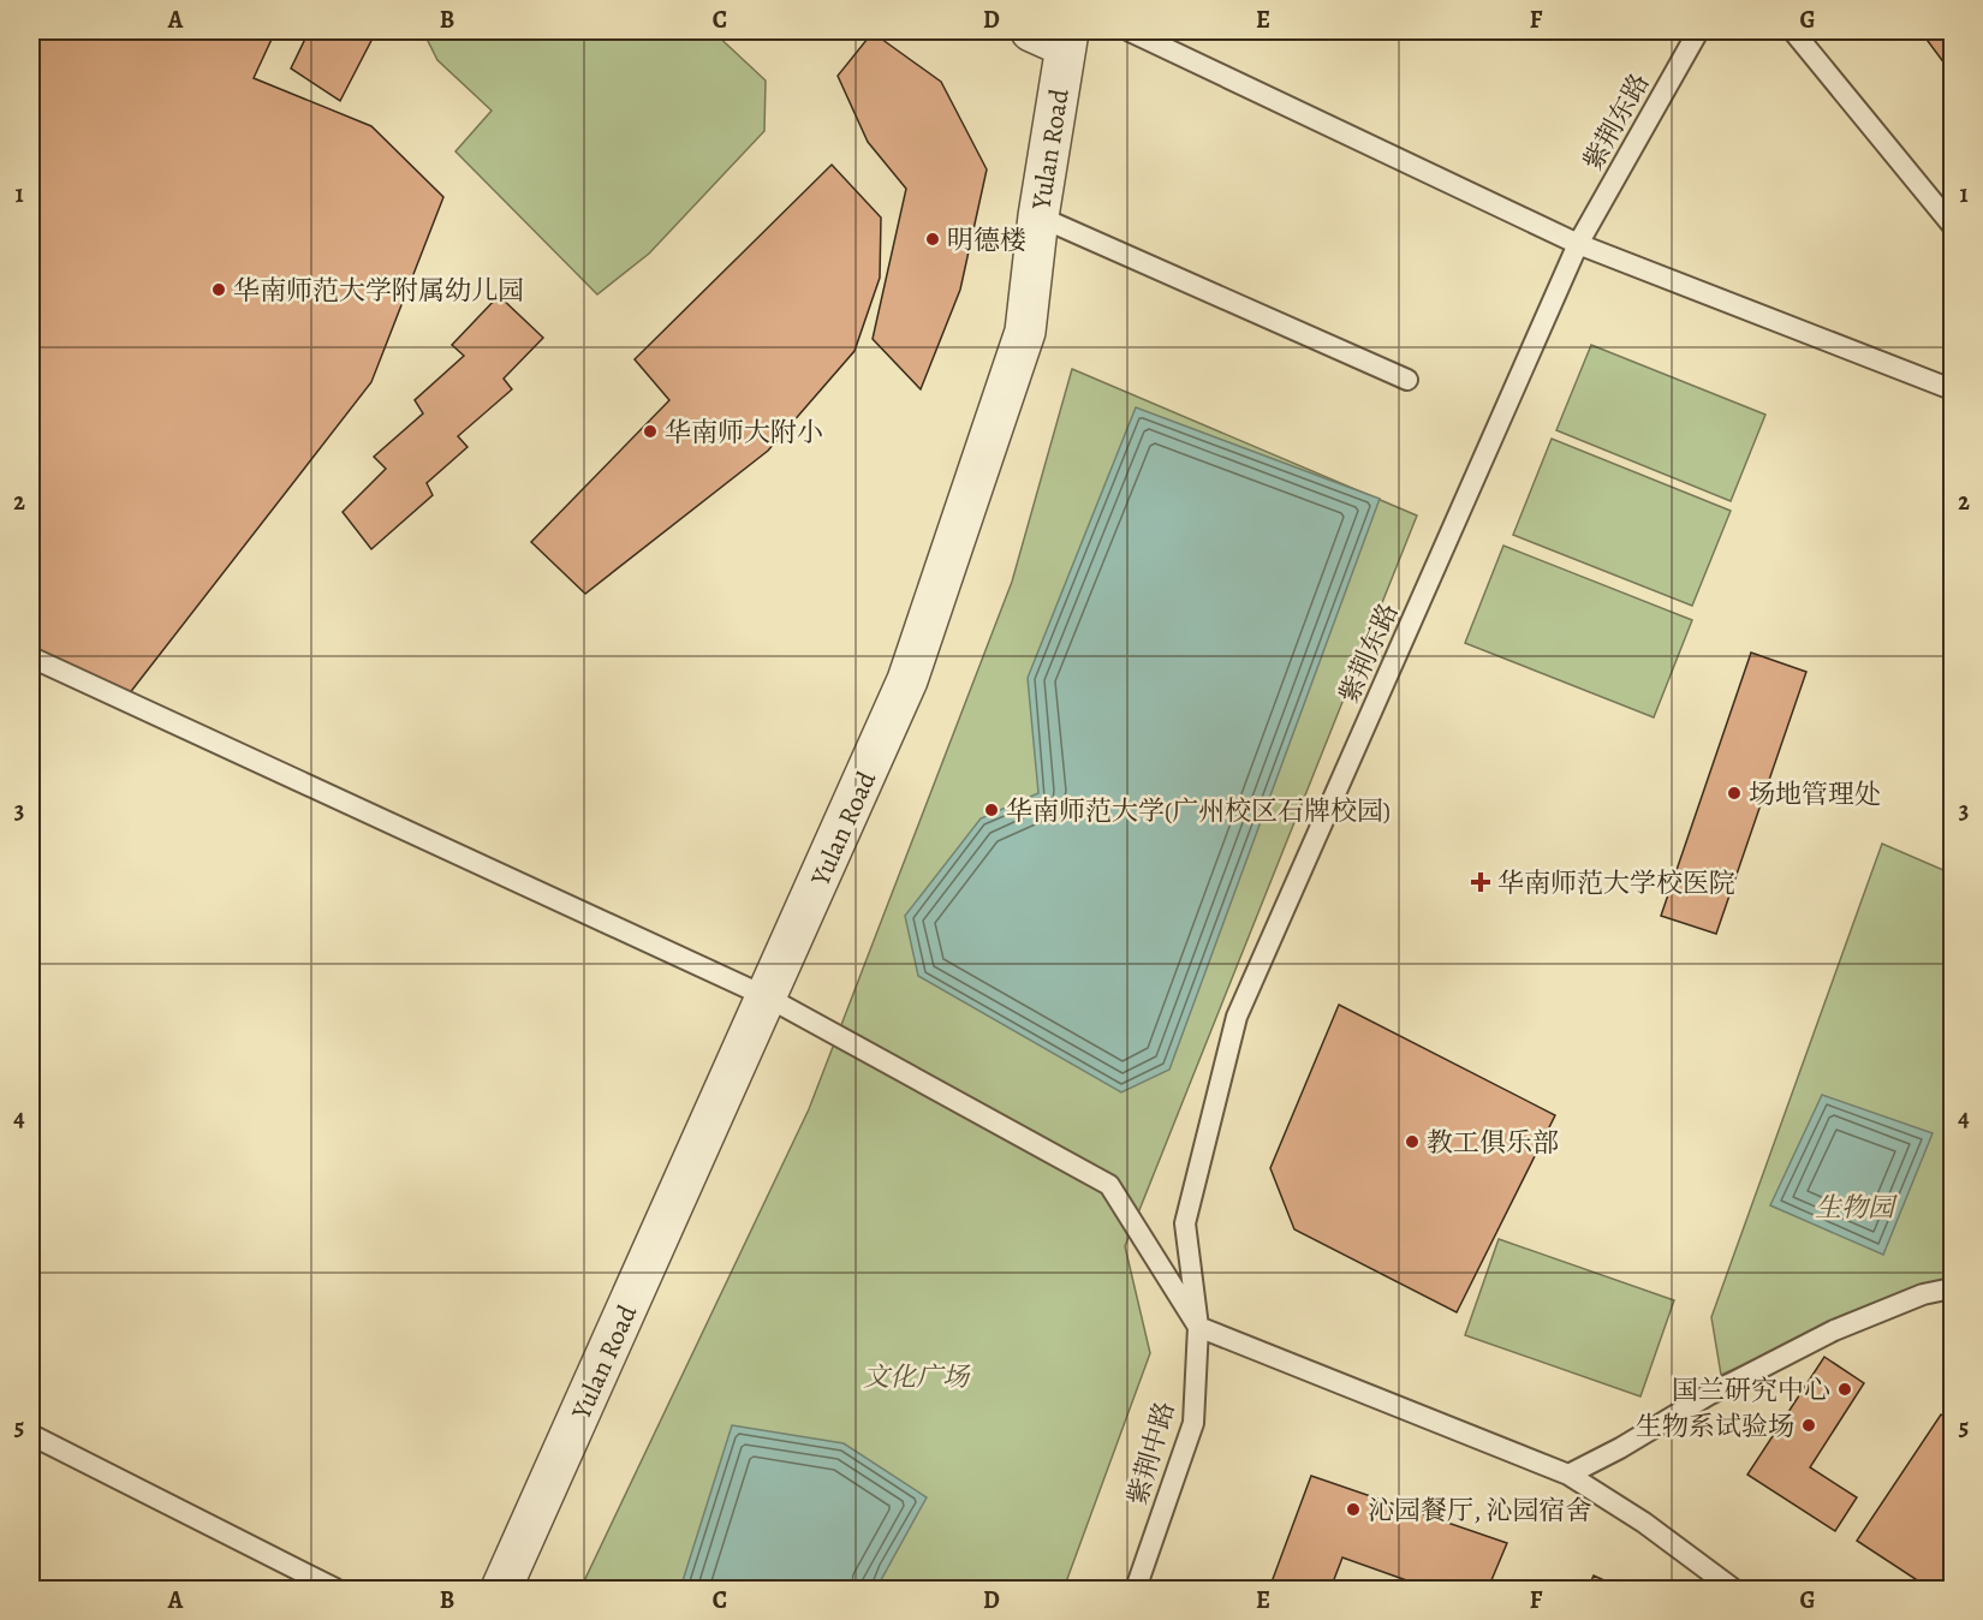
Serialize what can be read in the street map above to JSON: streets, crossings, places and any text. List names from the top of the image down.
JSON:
{
  "streets": {
    "street": ["Yulan Road"],
    "lane": ["紫荆东路", "紫荆中路"]
  },
  "crossings": [
    ["紫荆东路", "紫荆中路"]
  ],
  "parks": ["生物园", "文化广场"],
  "places": {
    "other": [
      "明德楼",
      "华南师范大学附属幼儿园",
      "华南师大附小",
      "场地管理处",
      "华南师范大学(广州校区石牌校园)",
      "教工俱乐部",
      "国兰研究中心",
      "生物系试验场",
      "沁园餐厅, 沁园宿舍"
    ],
    "health": ["华南师范大学校医院"]
  },
  "grid": {
    "columns": [
      "A",
      "B",
      "C",
      "D",
      "E",
      "F",
      "G"
    ],
    "rows": [
      "1",
      "2",
      "3",
      "4",
      "5"
    ]
  }
}
